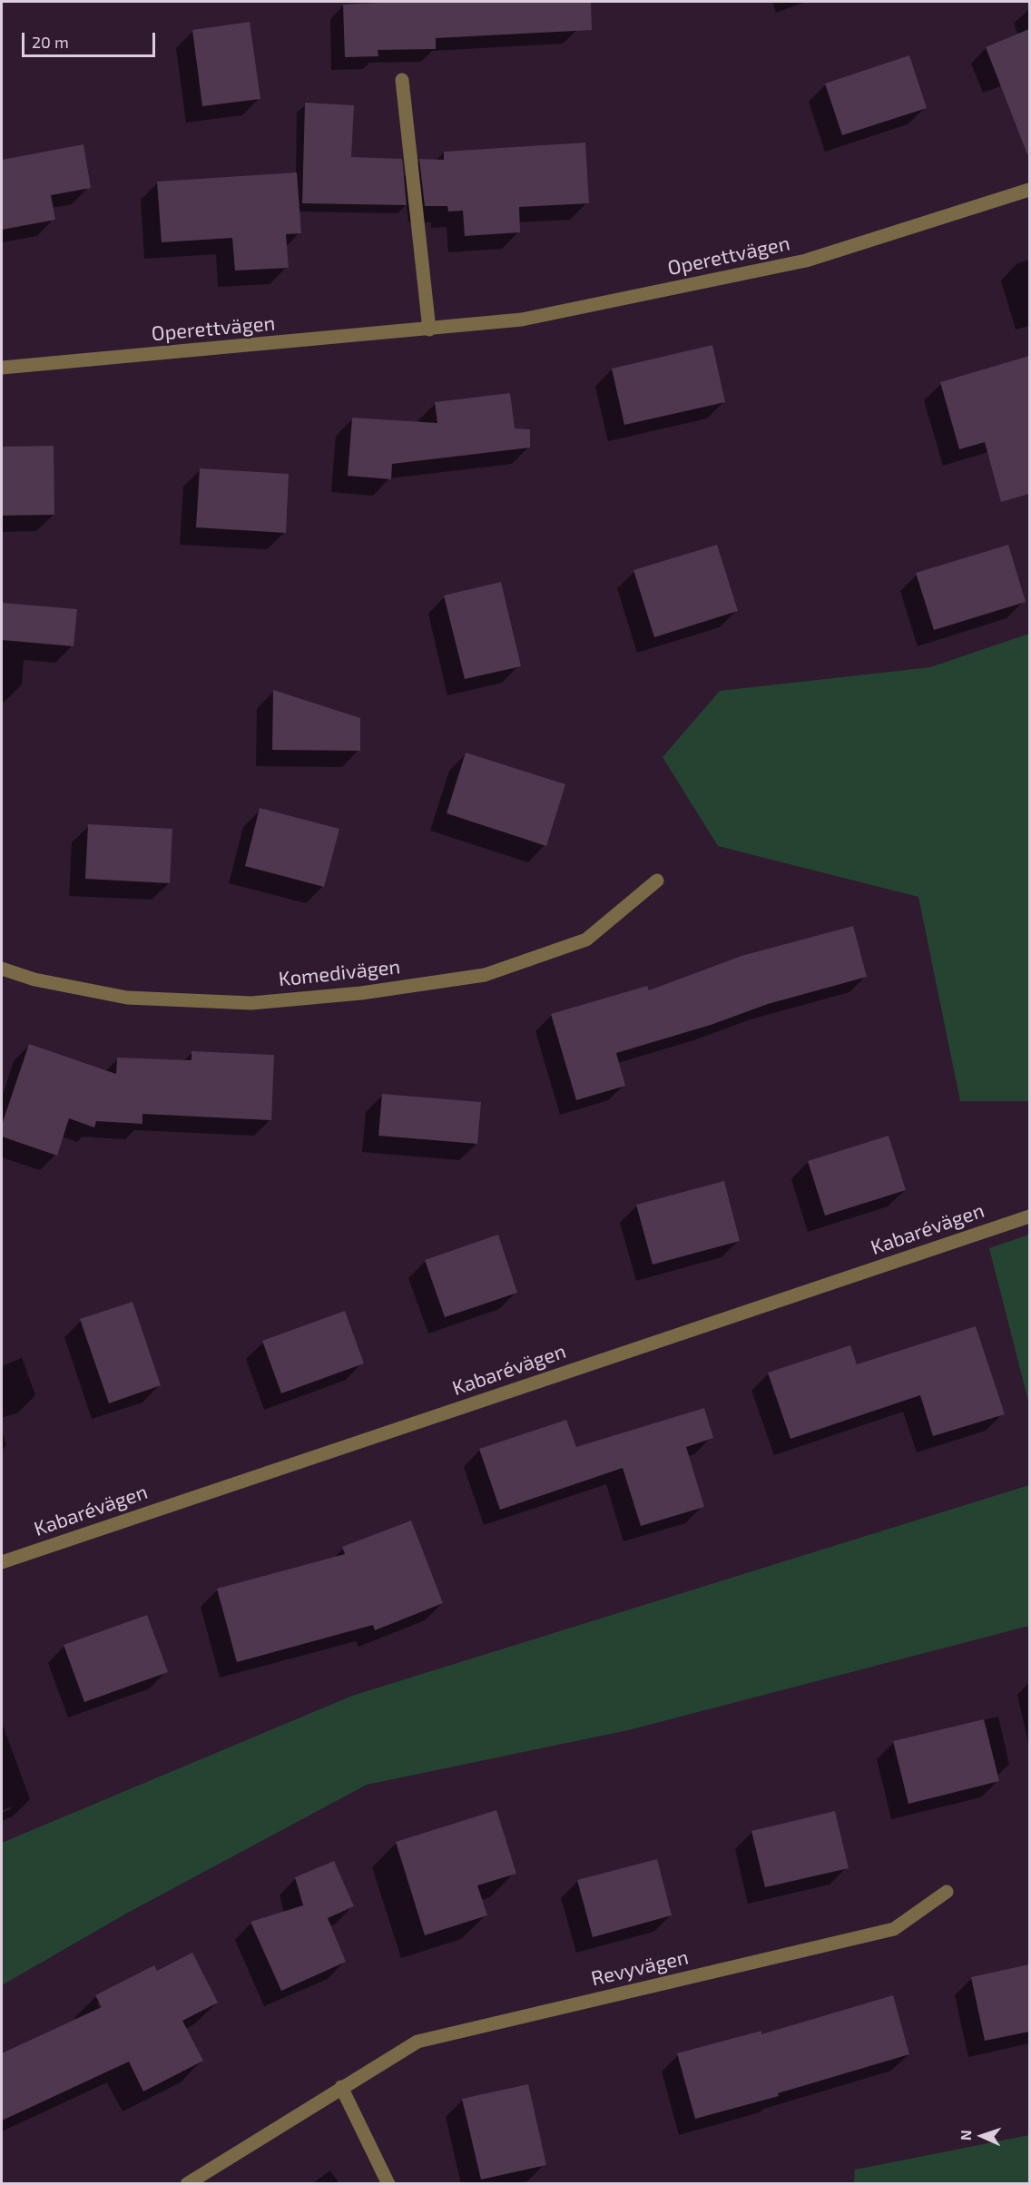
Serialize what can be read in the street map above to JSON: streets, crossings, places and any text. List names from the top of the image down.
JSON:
{
  "streets": {
    "street": [
      "Operettvägen",
      "Komedivägen",
      "Kabarévägen",
      "Revyvägen"
    ]
  },
  "scale_bar": "20 m",
  "north": "left"
}
